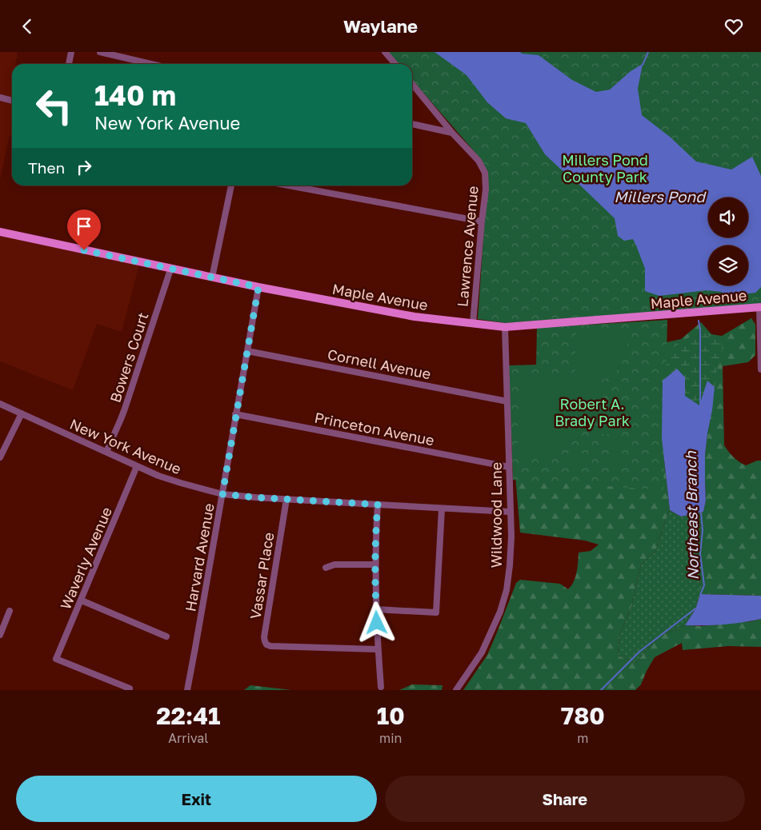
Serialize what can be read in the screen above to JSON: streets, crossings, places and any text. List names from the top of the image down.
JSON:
{
  "streets": {
    "main road": ["Maple Avenue"],
    "street": [
      "Lawrence Avenue",
      "Bowers Court",
      "Cornell Avenue",
      "Princeton Avenue",
      "New York Avenue",
      "Wildwood Lane",
      "Harvard Avenue",
      "Waverly Avenue",
      "Vassar Place"
    ]
  },
  "crossings": [
    ["Lawrence Avenue", "Maple Avenue"],
    ["Maple Avenue", "Bowers Court"],
    ["Maple Avenue", "Wildwood Lane"],
    ["Maple Avenue", "Harvard Avenue"],
    ["Bowers Court", "New York Avenue"],
    ["Cornell Avenue", "Wildwood Lane"],
    ["Cornell Avenue", "Harvard Avenue"],
    ["Princeton Avenue", "Wildwood Lane"],
    ["Princeton Avenue", "Harvard Avenue"],
    ["New York Avenue", "Wildwood Lane"],
    ["New York Avenue", "Harvard Avenue"],
    ["New York Avenue", "Waverly Avenue"],
    ["New York Avenue", "Vassar Place"]
  ],
  "water": ["Millers Pond", "Northeast Branch"],
  "parks": ["Millers Pond County Park", "Robert A. Brady Park"],
  "page": {
    "header": "Waylane",
    "turn": ["140 m", "New York Avenue"],
    "then": "Then",
    "eta": [
      "22:41",
      "Arrival",
      "10",
      "min",
      "780",
      "m"
    ],
    "buttons": ["Exit", "Share"]
  }
}
